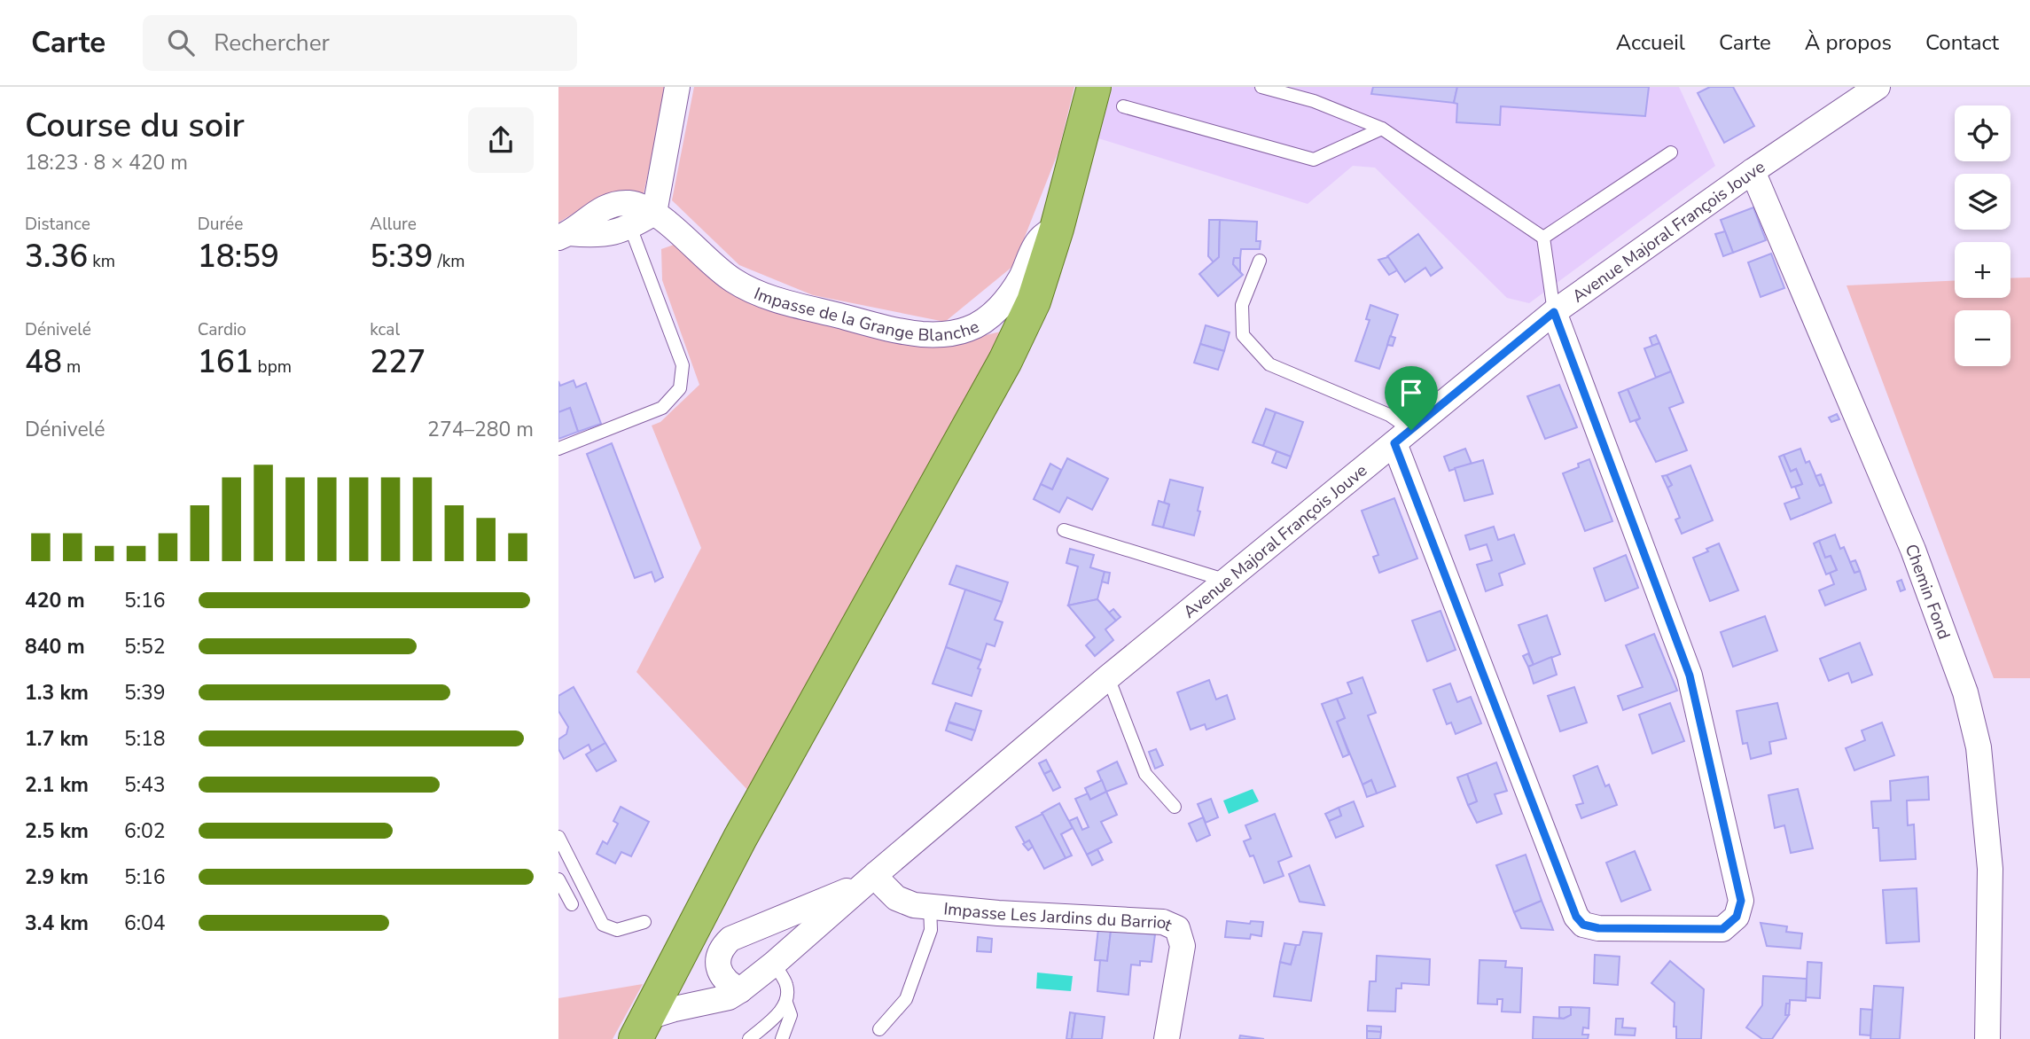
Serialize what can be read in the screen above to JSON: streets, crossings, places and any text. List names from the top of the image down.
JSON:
{
  "streets": {
    "street": [
      "Avenue Majoral François Jouve",
      "Impasse de la Grange Blanche",
      "Chemin Fond",
      "Impasse Les Jardins du Barriot"
    ]
  },
  "crossings": [
    ["Avenue Majoral François Jouve", "Chemin Fond"],
    ["Avenue Majoral François Jouve", "Impasse Les Jardins du Barriot"]
  ],
  "page": {
    "header": "Carte",
    "search": "Rechercher",
    "nav": [
      "Accueil",
      "Carte",
      "À propos",
      "Contact"
    ],
    "heading": ["Course du soir", "18:23 · 8 × 420 m"],
    "map_buttons": ["+", "−"],
    "stats": [
      ["Distance", "3.36 km"],
      ["Durée", "18:59"],
      ["Allure", "5:39 /km"],
      ["Dénivelé", "48 m"],
      ["Cardio", "161 bpm"],
      ["kcal", "227"]
    ],
    "chart": ["Dénivelé", "274–280 m"],
    "list": [
      {
        "name": "420 m",
        "note": "5:16"
      },
      {
        "name": "840 m",
        "note": "5:52"
      },
      {
        "name": "1.3 km",
        "note": "5:39"
      },
      {
        "name": "1.7 km",
        "note": "5:18"
      },
      {
        "name": "2.1 km",
        "note": "5:43"
      },
      {
        "name": "2.5 km",
        "note": "6:02"
      },
      {
        "name": "2.9 km",
        "note": "5:16"
      },
      {
        "name": "3.4 km",
        "note": "6:04"
      }
    ]
  }
}
